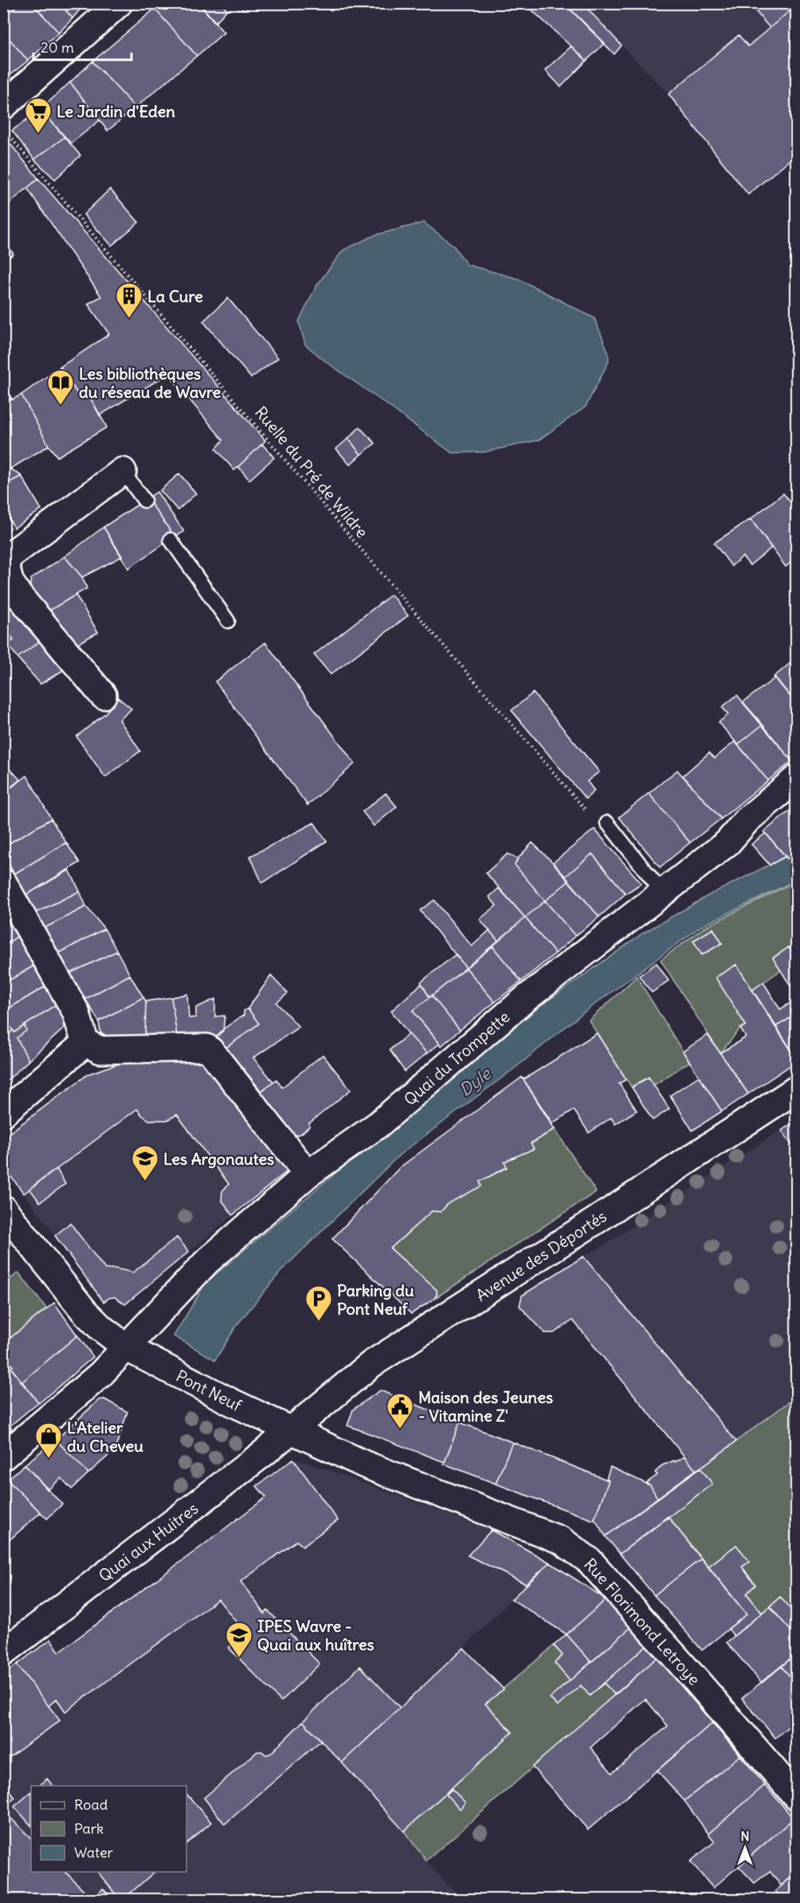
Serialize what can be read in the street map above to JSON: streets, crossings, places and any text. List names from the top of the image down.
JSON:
{
  "streets": {
    "street": [
      "Quai du Trompette",
      "Avenue des Déportés",
      "Pont Neuf",
      "Quai aux Huitres",
      "Rue Florimond Letroye"
    ],
    "path": ["Ruelle du Pré de Wildre"]
  },
  "crossings": [
    ["Quai du Trompette", "Pont Neuf"],
    ["Avenue des Déportés", "Pont Neuf"],
    ["Avenue des Déportés", "Quai aux Huitres"],
    ["Avenue des Déportés", "Rue Florimond Letroye"],
    ["Pont Neuf", "Quai aux Huitres"],
    ["Pont Neuf", "Rue Florimond Letroye"],
    ["Quai aux Huitres", "Rue Florimond Letroye"]
  ],
  "water": ["Dyle"],
  "places": {
    "supermarket": ["Le Jardin d'Eden"],
    "building": ["La Cure"],
    "library": ["Les bibliothèques du réseau de Wavre"],
    "school or university": ["Les Argonautes", "IPES Wavre - Quai aux huîtres"],
    "parking": ["Parking du Pont Neuf"],
    "public building": ["Maison des Jeunes - Vitamine Z'"],
    "shop": ["L'Atelier du Cheveu"]
  },
  "legend": ["Road", "Park", "Water"],
  "scale_bar": "20 m",
  "north": "top"
}
